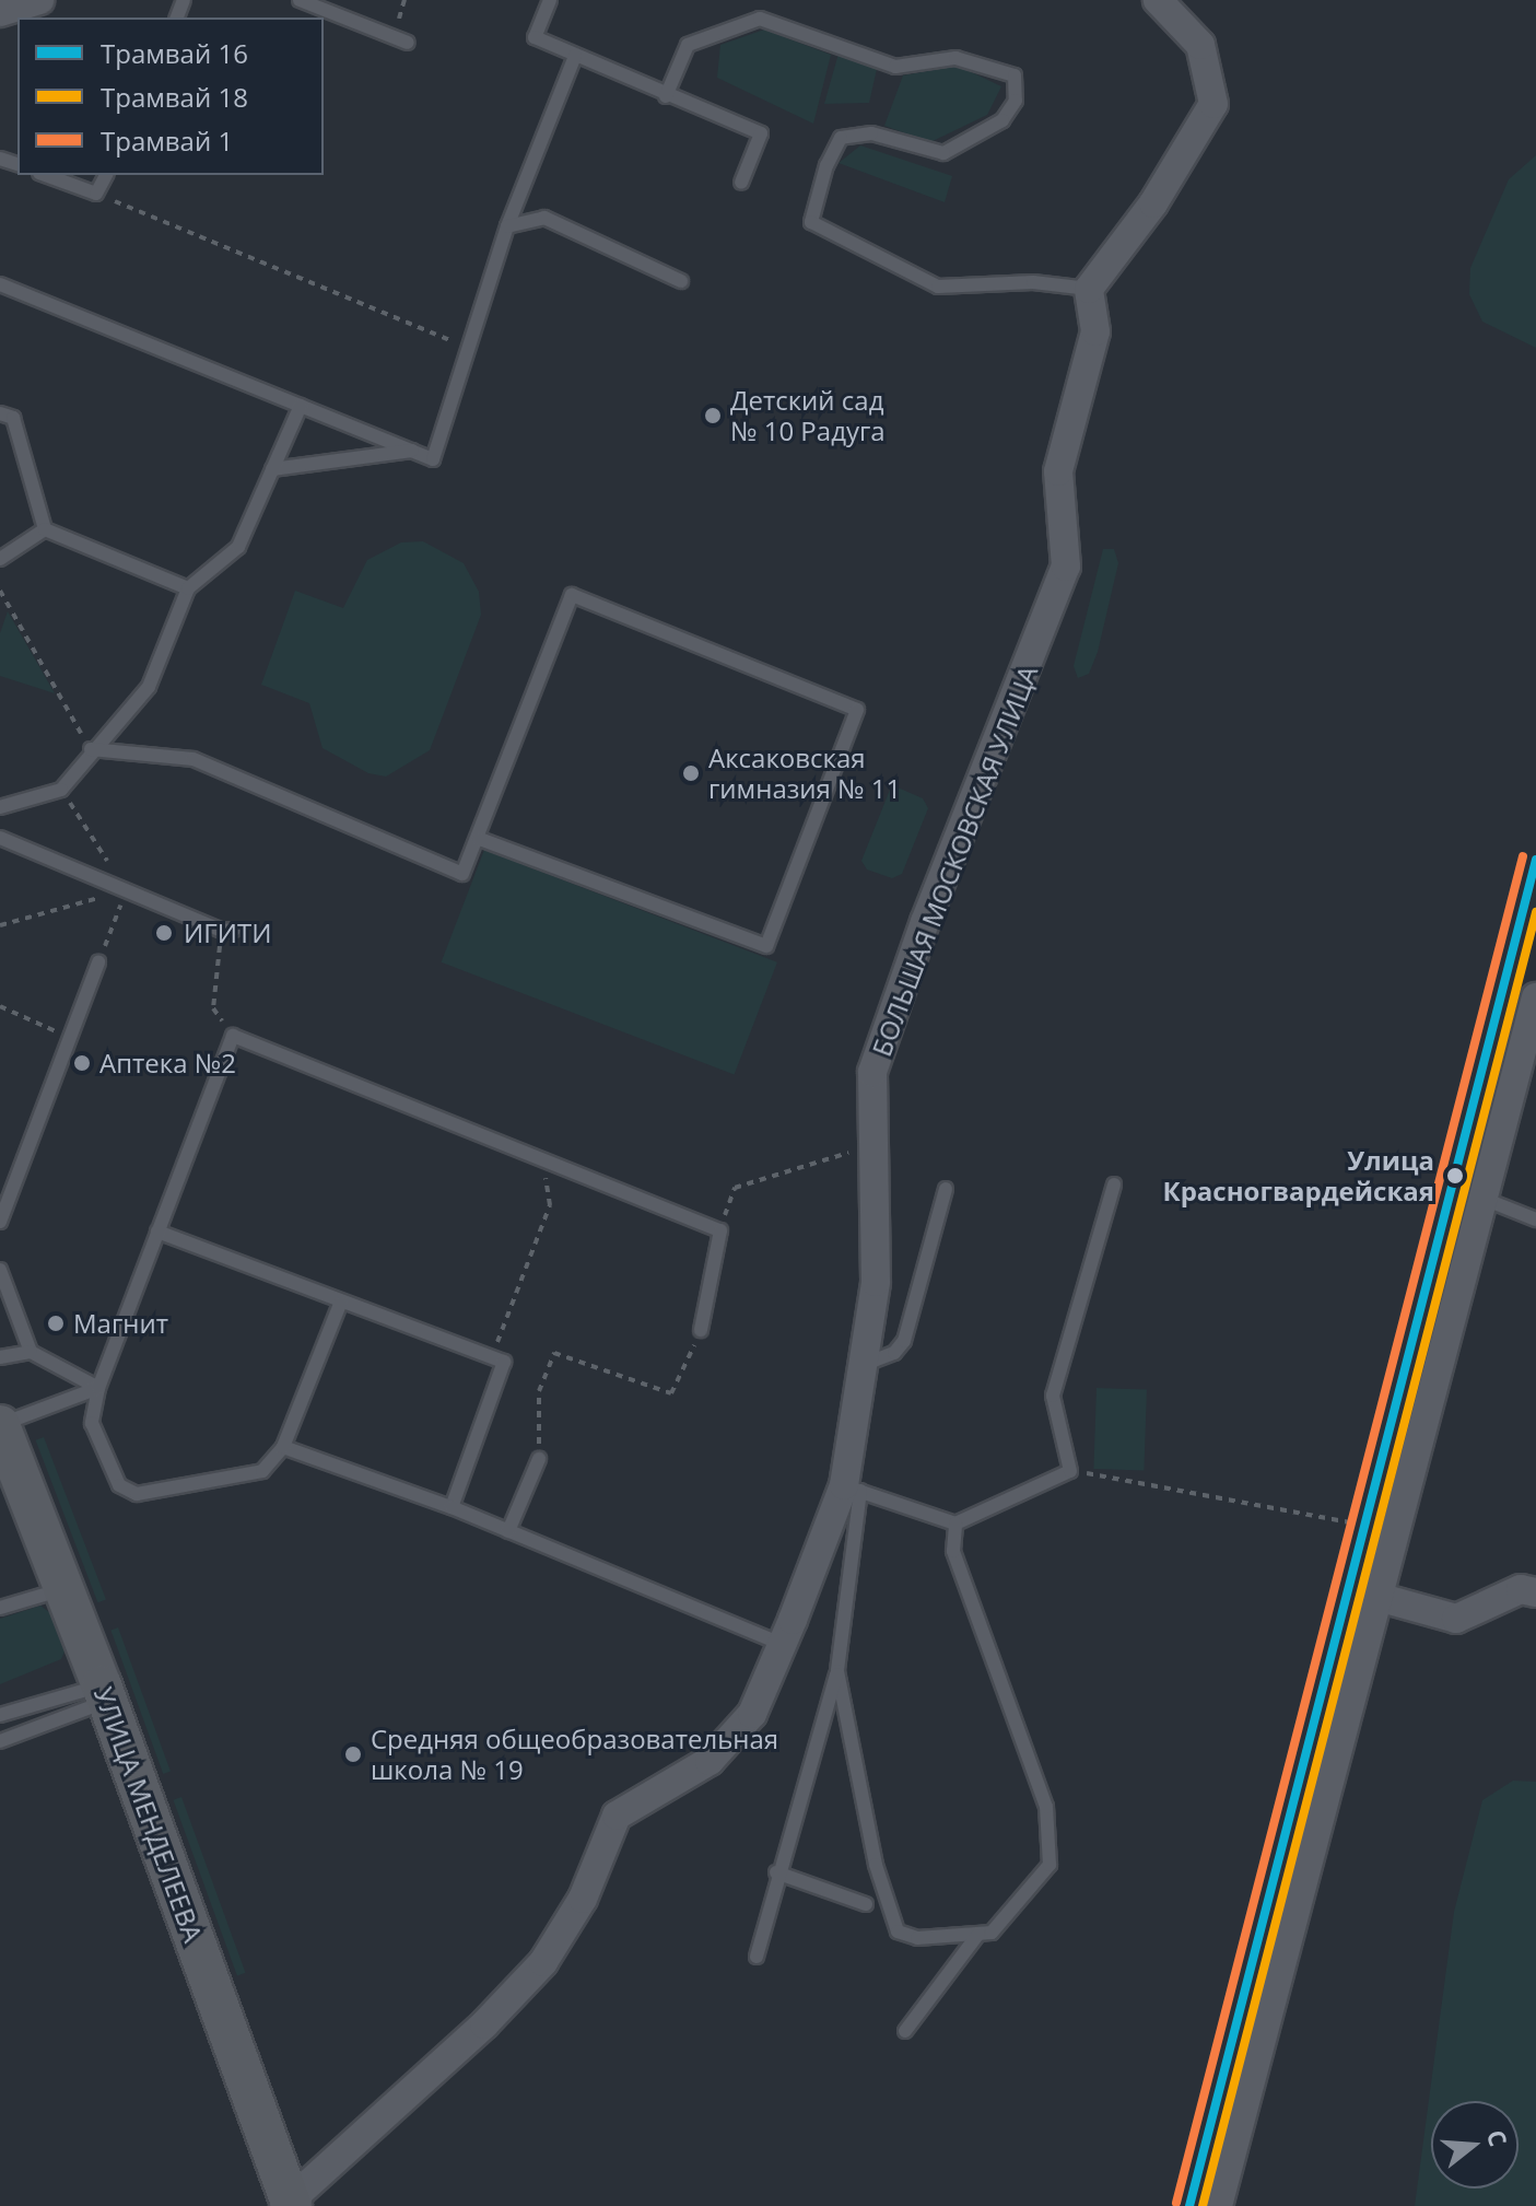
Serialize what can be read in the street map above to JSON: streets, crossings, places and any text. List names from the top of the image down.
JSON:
{
  "streets": {
    "main road": ["УЛИЦА МЕНДЕЛЕЕВА"],
    "street": ["БОЛЬШАЯ МОСКОВСКАЯ УЛИЦА"]
  },
  "crossings": [
    ["БОЛЬШАЯ МОСКОВСКАЯ УЛИЦА", "УЛИЦА МЕНДЕЛЕЕВА"]
  ],
  "places": [
    "Детский сад № 10 Радуга",
    "Аксаковская гимназия № 11",
    "ИГИТИ",
    "Аптека №2",
    "Улица Красногвардейская",
    "Магнит",
    "Средняя общеобразовательная школа № 19"
  ],
  "lines": ["tram line 1", "tram line 16", "tram line 18"],
  "legend": ["Трамвай 16", "Трамвай 18", "Трамвай 1"],
  "north": "right"
}
